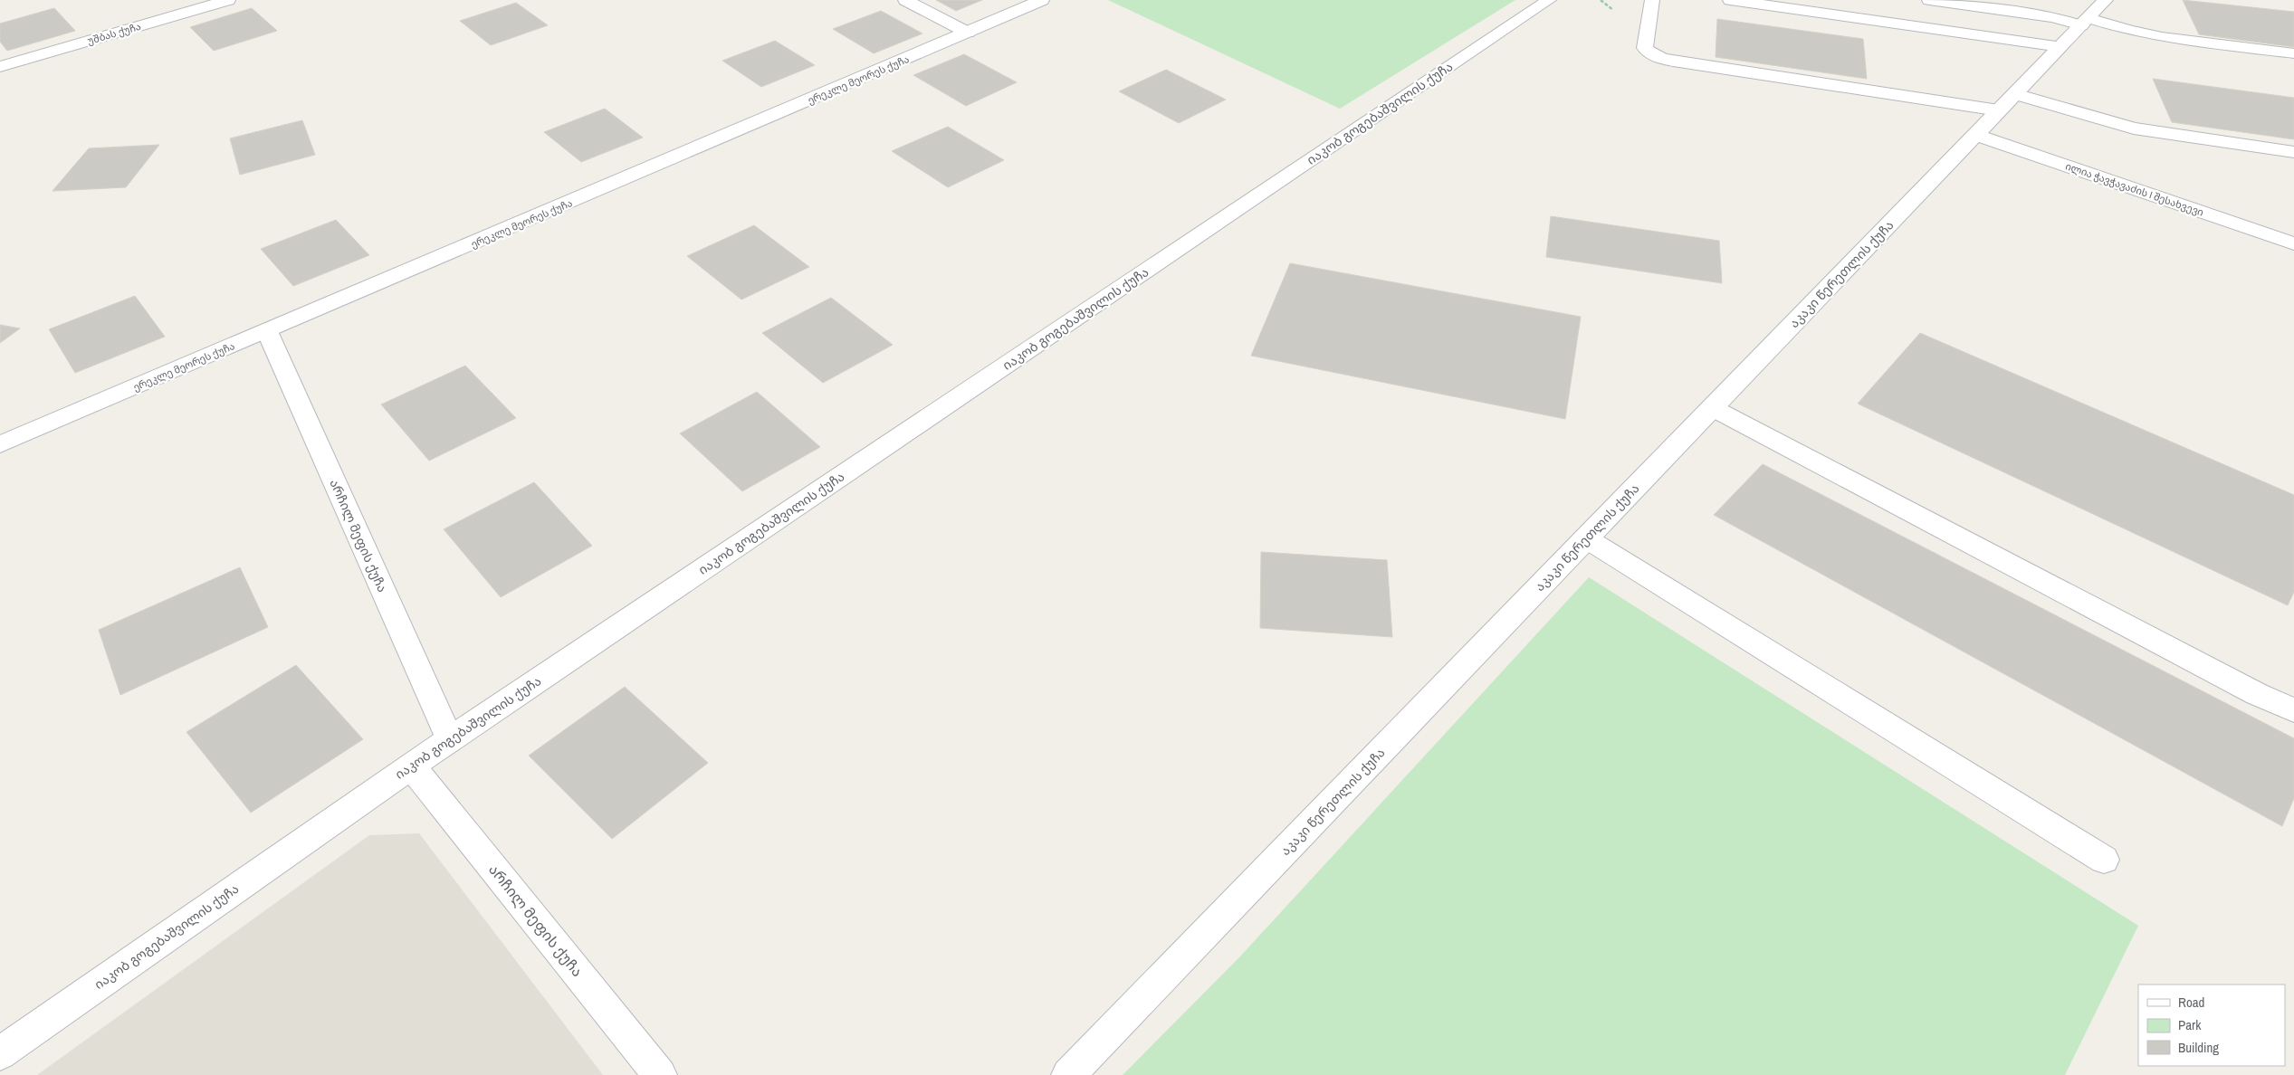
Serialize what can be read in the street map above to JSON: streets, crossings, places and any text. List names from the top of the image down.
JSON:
{
  "streets": {
    "street": [
      "უშბას ქუჩა",
      "ერეკლე მეორეს ქუჩა",
      "იაკობ გოგებაშვილის ქუჩა",
      "ილია ჭავჭავაძის I შესახვევი",
      "აკაკი წერეთლის ქუჩა",
      "არჩილ მეფის ქუჩა"
    ]
  },
  "crossings": [
    ["ერეკლე მეორეს ქუჩა", "არჩილ მეფის ქუჩა"],
    ["იაკობ გოგებაშვილის ქუჩა", "არჩილ მეფის ქუჩა"],
    ["ილია ჭავჭავაძის I შესახვევი", "აკაკი წერეთლის ქუჩა"]
  ],
  "legend": ["Road", "Park", "Building"]
}
